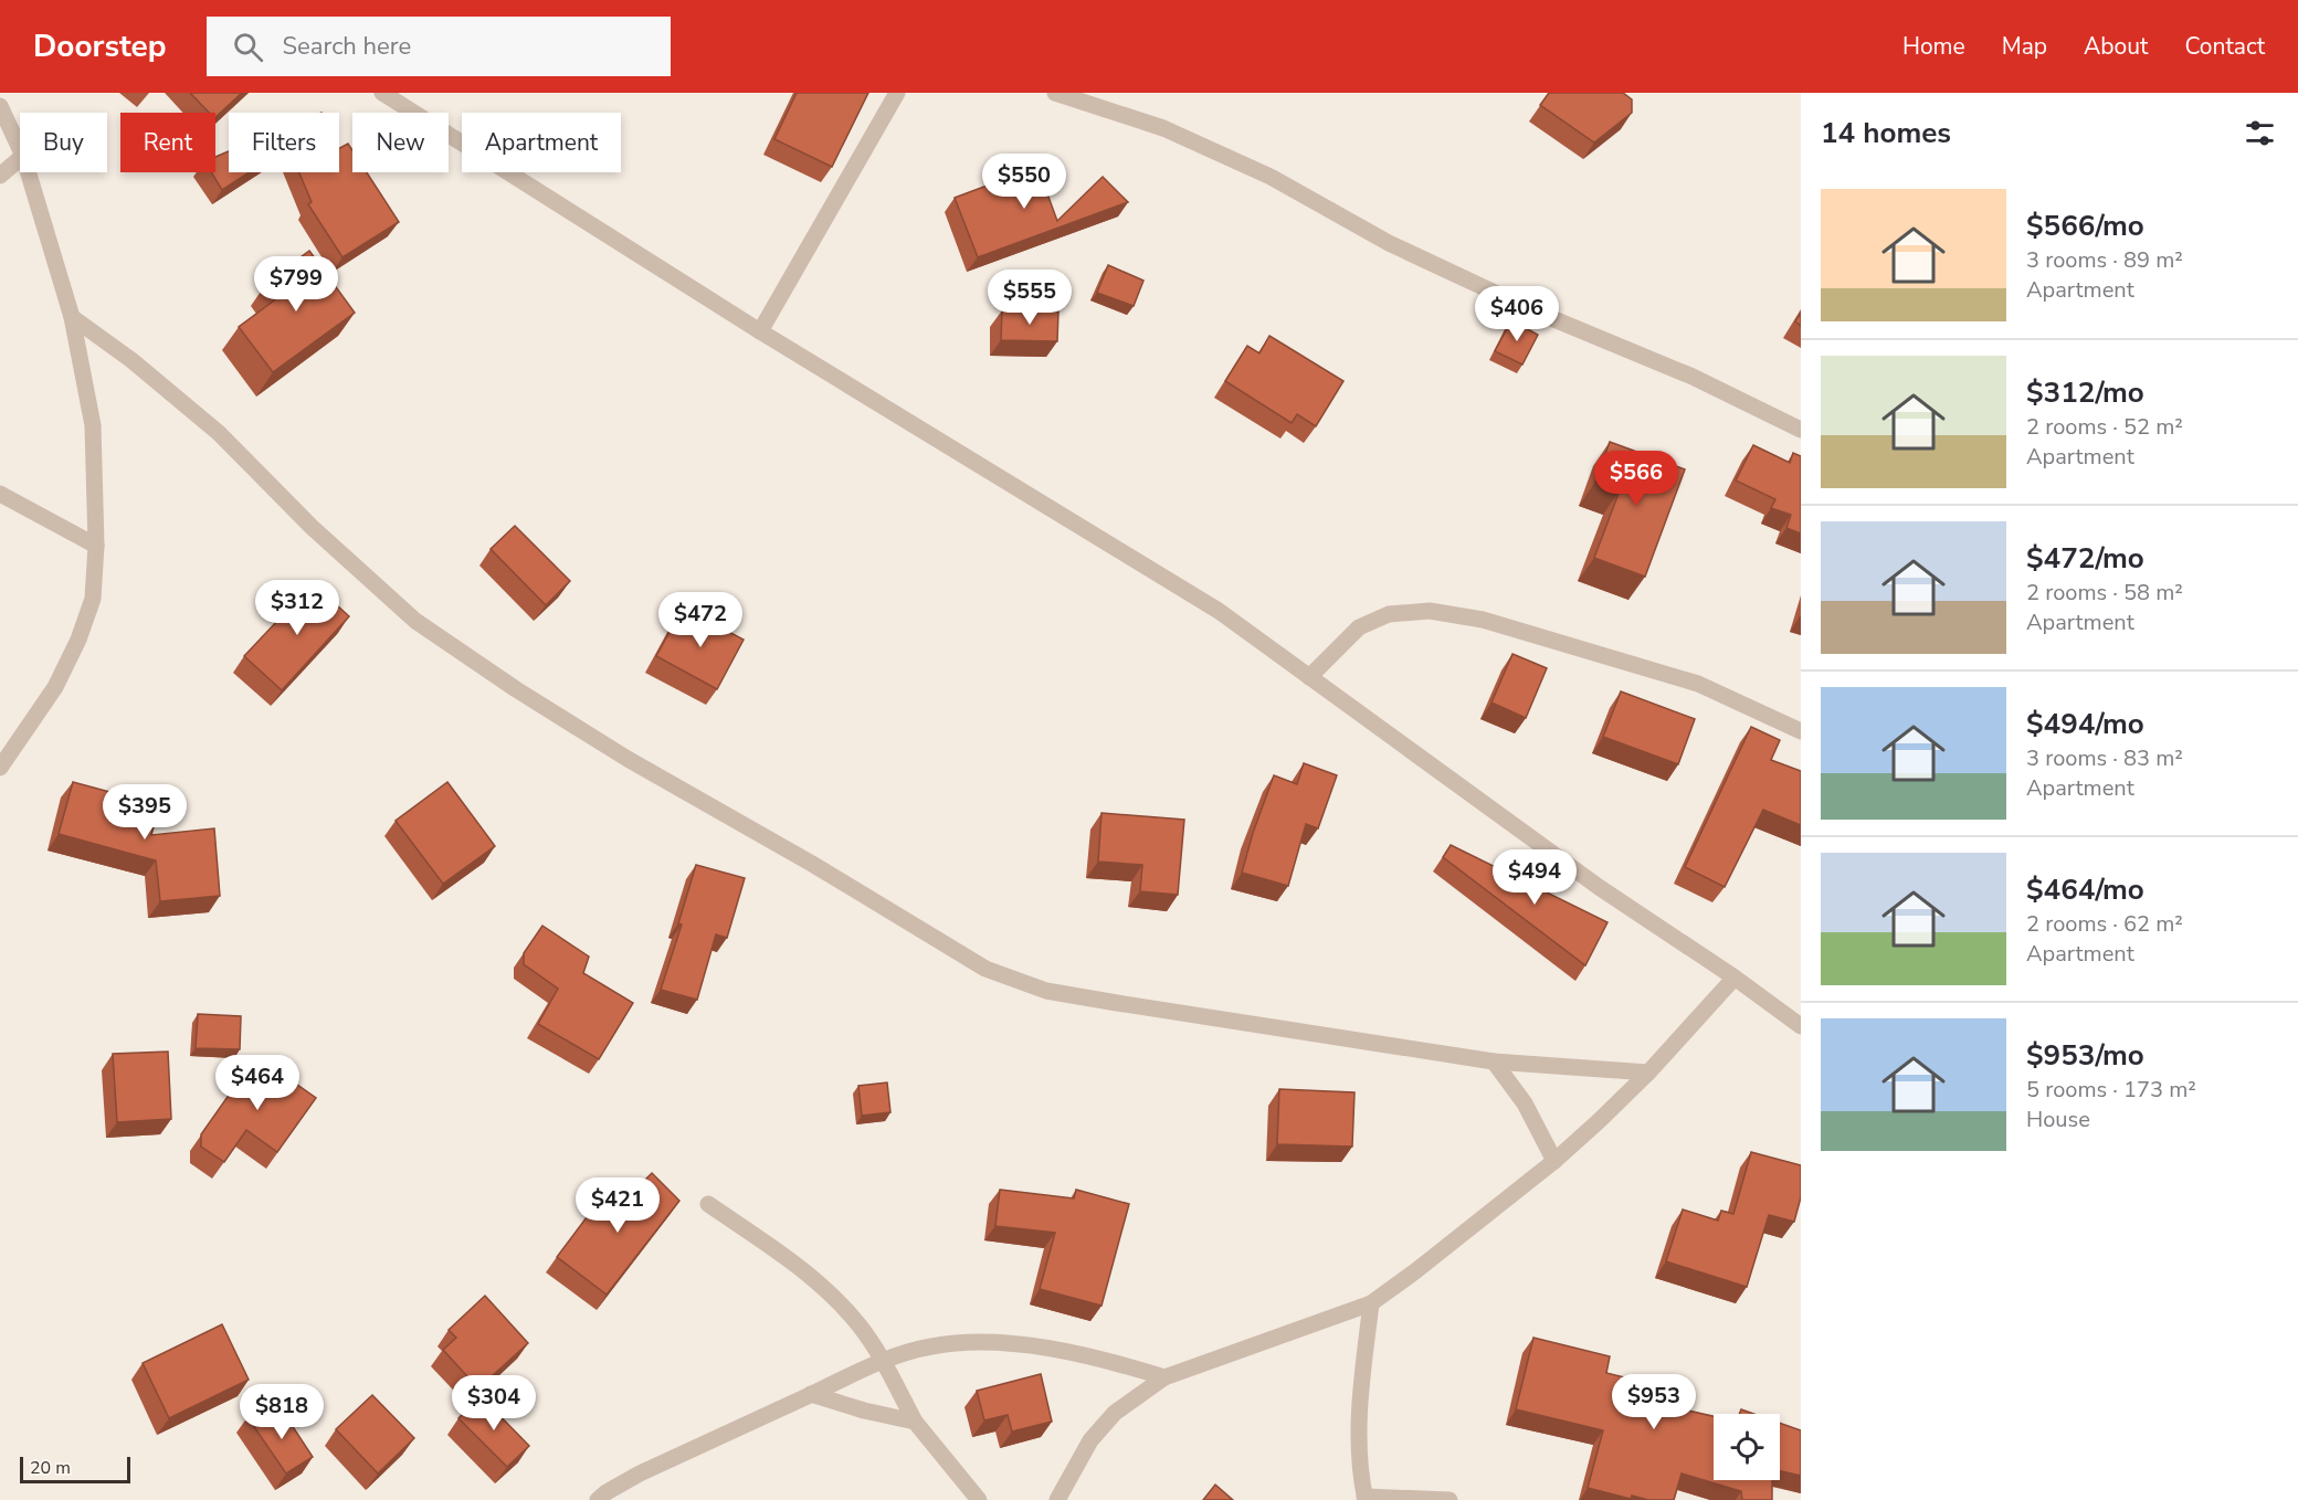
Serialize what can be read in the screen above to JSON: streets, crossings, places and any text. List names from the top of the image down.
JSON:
{
  "scale_bar": "20 m",
  "page": {
    "header": "Doorstep",
    "search": "Search here",
    "nav": [
      "Home",
      "Map",
      "About",
      "Contact"
    ],
    "heading": "14 homes",
    "chip": [
      "Buy",
      "Rent",
      "Filters",
      "New",
      "Apartment"
    ],
    "price": [
      "$550",
      "$799",
      "$555",
      "$406",
      "$566",
      "$312",
      "$472",
      "$395",
      "$494",
      "$464",
      "$421",
      "$953",
      "$304",
      "$818"
    ],
    "list": [
      {
        "name": "$566/mo",
        "note": "3 rooms · 89 m² · Apartment"
      },
      {
        "name": "$312/mo",
        "note": "2 rooms · 52 m² · Apartment"
      },
      {
        "name": "$472/mo",
        "note": "2 rooms · 58 m² · Apartment"
      },
      {
        "name": "$494/mo",
        "note": "3 rooms · 83 m² · Apartment"
      },
      {
        "name": "$464/mo",
        "note": "2 rooms · 62 m² · Apartment"
      },
      {
        "name": "$953/mo",
        "note": "5 rooms · 173 m² · House"
      }
    ],
    "scale": "20 m"
  }
}
